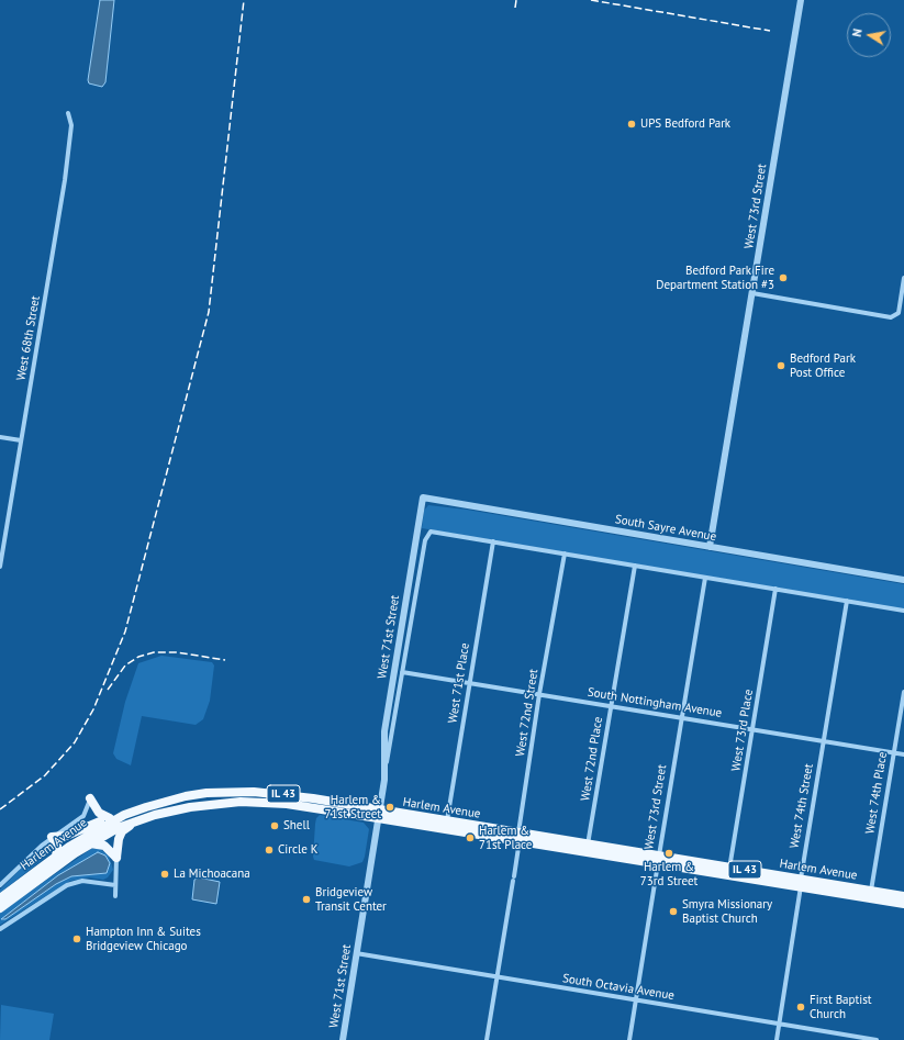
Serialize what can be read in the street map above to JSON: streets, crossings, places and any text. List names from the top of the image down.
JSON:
{
  "streets": {
    "main road": ["IL 43", "Harlem Avenue"],
    "street": [
      "West 73rd Street",
      "West 68th Street",
      "South Sayre Avenue",
      "West 71st Street",
      "West 71st Place",
      "South Nottingham Avenue",
      "West 72nd Street",
      "West 73rd Place",
      "West 72nd Place",
      "West 74th Place",
      "West 74th Street",
      "South Octavia Avenue"
    ]
  },
  "crossings": [
    ["West 73rd Street", "South Sayre Avenue"],
    ["West 73rd Street", "South Nottingham Avenue"],
    ["West 73rd Street", "Harlem Avenue"],
    ["West 73rd Street", "South Octavia Avenue"],
    ["South Sayre Avenue", "West 71st Street"],
    ["West 71st Street", "West 71st Place"],
    ["West 71st Street", "South Nottingham Avenue"],
    ["West 71st Street", "Harlem Avenue"],
    ["West 71st Street", "South Octavia Avenue"],
    ["West 71st Place", "South Nottingham Avenue"],
    ["West 71st Place", "Harlem Avenue"],
    ["South Nottingham Avenue", "West 72nd Street"],
    ["South Nottingham Avenue", "West 73rd Place"],
    ["South Nottingham Avenue", "West 72nd Place"],
    ["South Nottingham Avenue", "West 74th Place"],
    ["South Nottingham Avenue", "West 74th Street"],
    ["West 72nd Street", "Harlem Avenue"],
    ["West 72nd Street", "South Octavia Avenue"],
    ["West 73rd Place", "Harlem Avenue"],
    ["West 72nd Place", "Harlem Avenue"],
    ["West 74th Place", "Harlem Avenue"],
    ["West 74th Street", "Harlem Avenue"],
    ["West 74th Street", "South Octavia Avenue"]
  ],
  "places": [
    "UPS Bedford Park",
    "Bedford Park Fire Department Station #3",
    "Bedford Park Post Office",
    "Harlem & 71st Street",
    "Shell",
    "Harlem & 71st Place",
    "Circle K",
    "Harlem & 73rd Street",
    "La Michoacana",
    "Bridgeview Transit Center",
    "Smyra Missionary Baptist Church",
    "Hampton Inn & Suites Bridgeview Chicago",
    "First Baptist Church"
  ],
  "north": "left"
}
